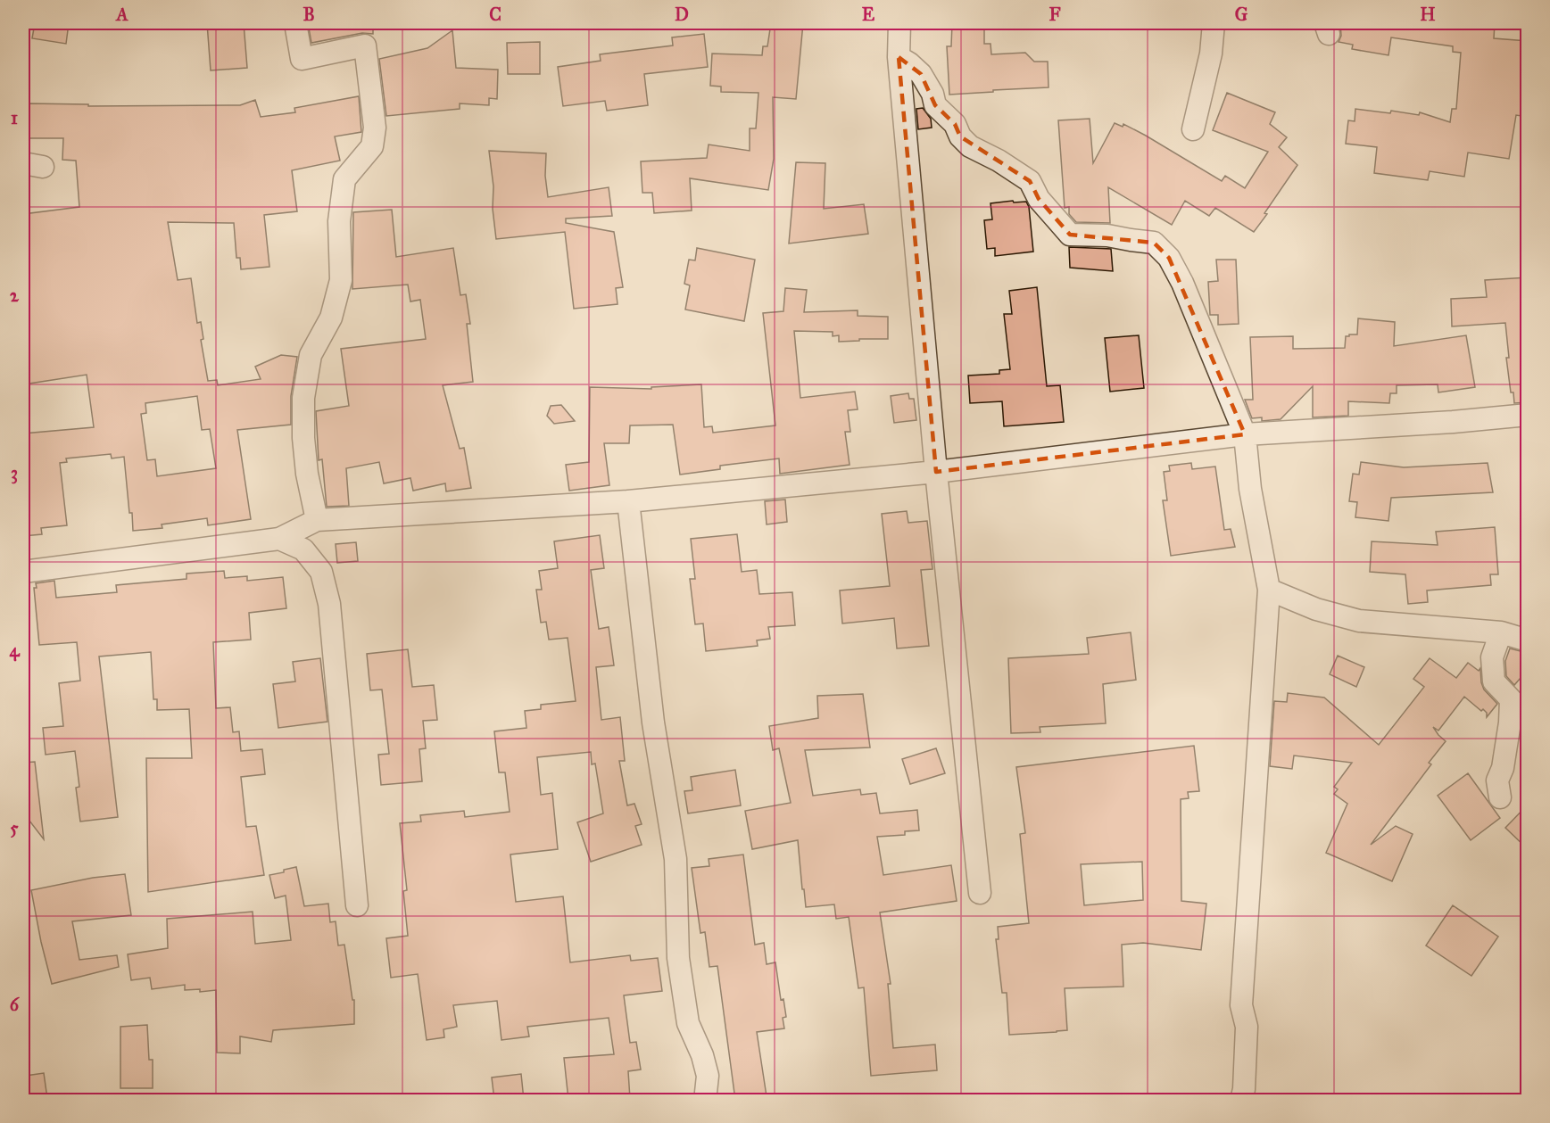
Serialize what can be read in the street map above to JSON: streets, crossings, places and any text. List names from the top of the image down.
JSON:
{
  "grid": {
    "columns": [
      "A",
      "B",
      "C",
      "D",
      "E",
      "F",
      "G",
      "H"
    ],
    "rows": [
      "1",
      "2",
      "3",
      "4",
      "5",
      "6"
    ]
  }
}
